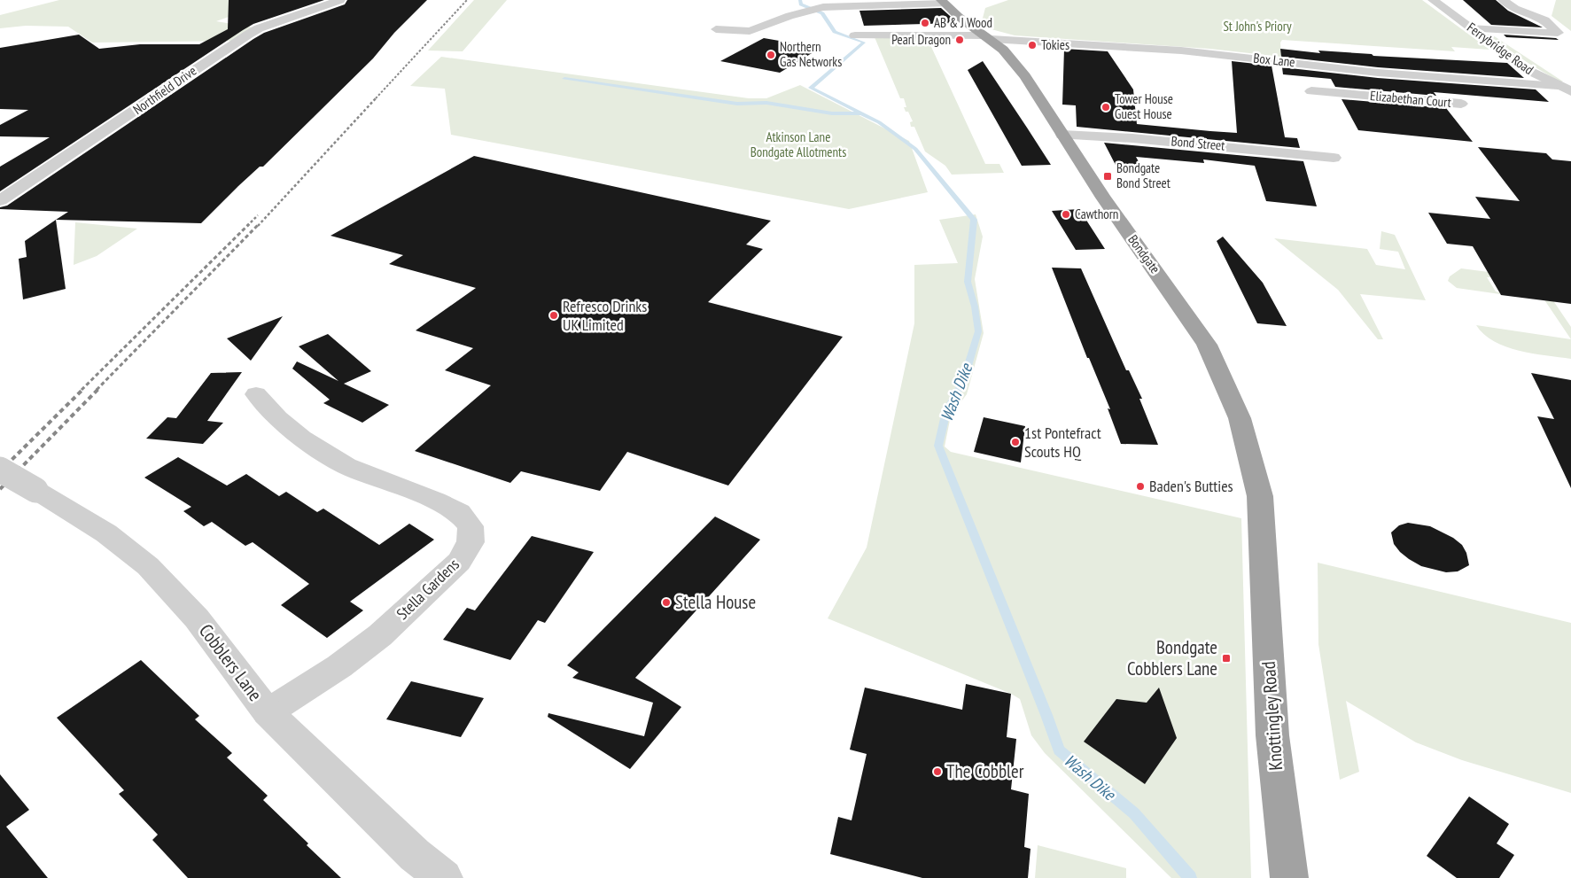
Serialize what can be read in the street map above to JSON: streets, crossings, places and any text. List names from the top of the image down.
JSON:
{
  "streets": {
    "highway": ["Bondgate", "Knottingley Road"],
    "street": [
      "Ferrybridge Road",
      "Box Lane",
      "Northfield Drive",
      "Elizabethan Court",
      "Bond Street",
      "Stella Gardens",
      "Cobblers Lane"
    ]
  },
  "crossings": [
    ["Ferrybridge Road", "Box Lane"],
    ["Box Lane", "Elizabethan Court"],
    ["Box Lane", "Bondgate"],
    ["Bond Street", "Bondgate"],
    ["Bondgate", "Knottingley Road"],
    ["Stella Gardens", "Cobblers Lane"]
  ],
  "water": ["Wash Dike"],
  "parks": ["St John's Priory", "Atkinson Lane Bondgate Allotments"],
  "places": {
    "other": [
      "AB & J Wood",
      "Pearl Dragon",
      "Tokies",
      "Northern Gas Networks",
      "Tower House Guest House",
      "Cawthorn",
      "Refresco Drinks UK Limited",
      "1st Pontefract Scouts HQ",
      "Baden's Butties",
      "Stella House",
      "The Cobbler"
    ],
    "transit": ["Bondgate Bond Street", "Bondgate Cobblers Lane"]
  }
}
